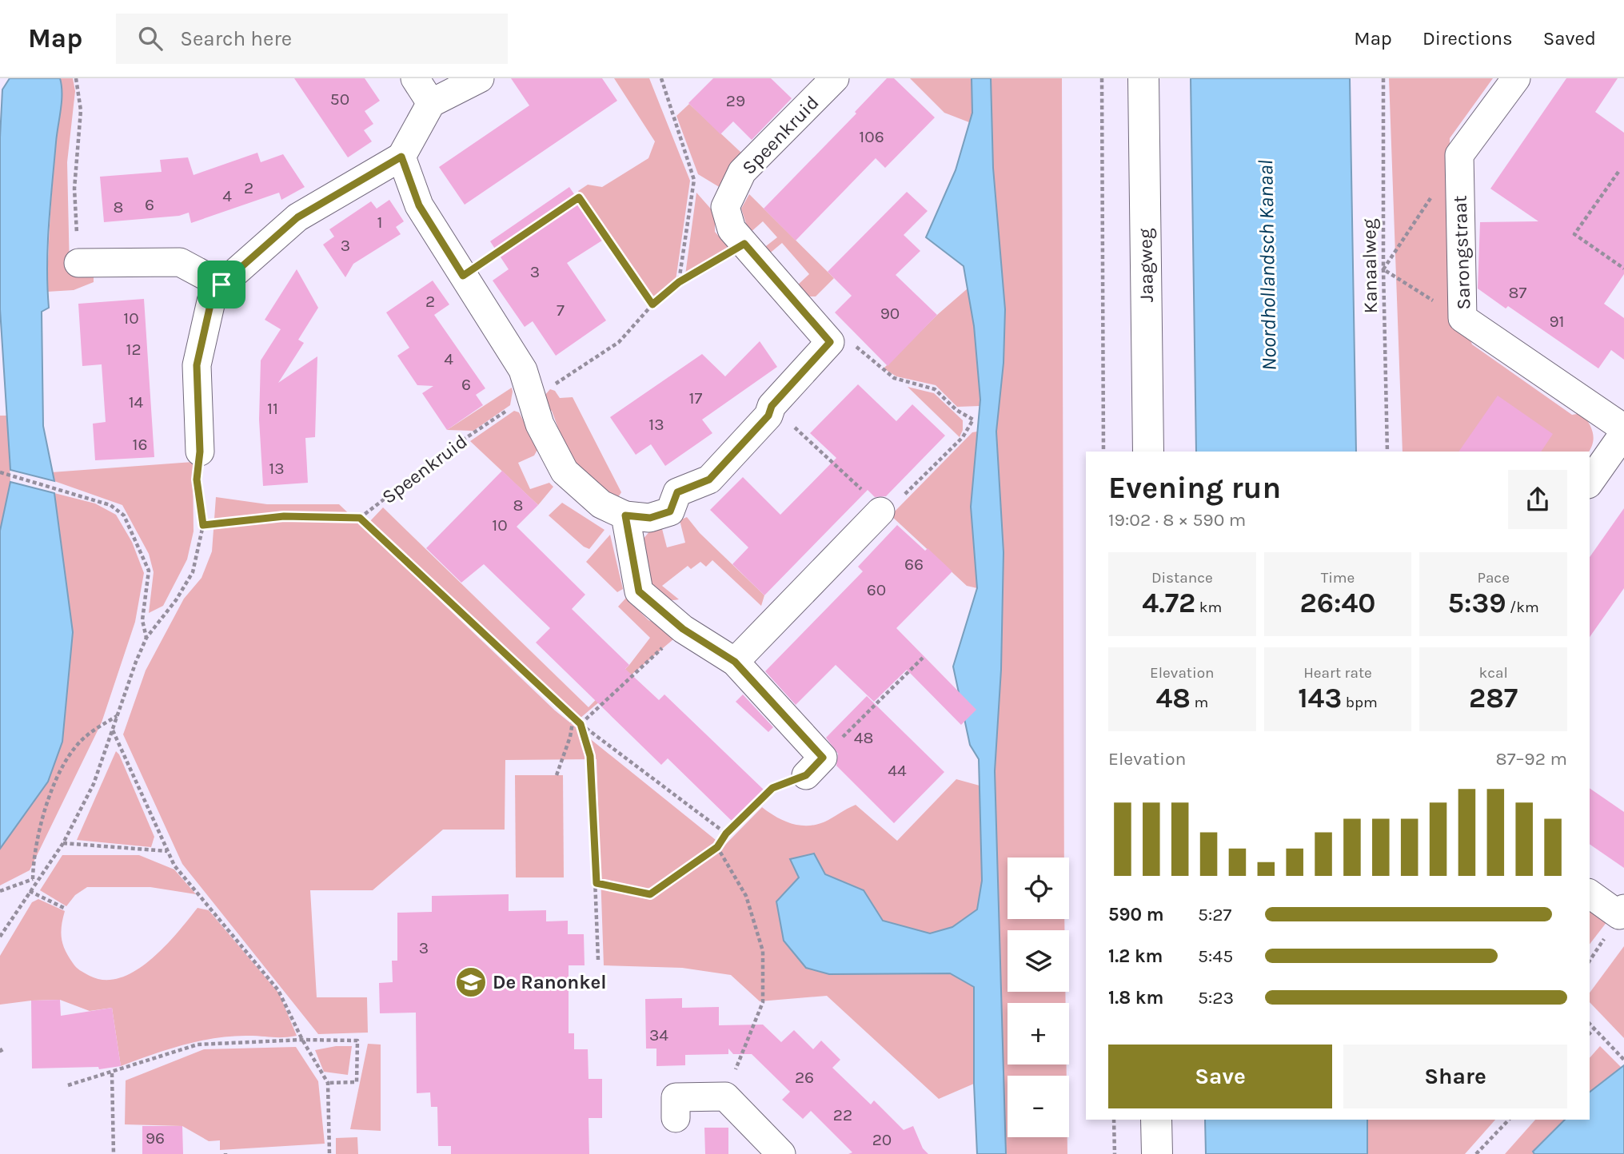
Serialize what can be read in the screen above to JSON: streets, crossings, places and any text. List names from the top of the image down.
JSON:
{
  "streets": {
    "main road": ["Jaagweg"],
    "street": ["Speenkruid", "Sarongstraat"],
    "path": ["Kanaalweg"]
  },
  "water": ["Noordhollandsch Kanaal"],
  "places": {
    "school or university": ["De Ranonkel"]
  },
  "house_numbers": [
    "50",
    "29",
    "106",
    "2",
    "4",
    "6",
    "8",
    "1",
    "3",
    "3",
    "87",
    "2",
    "7",
    "90",
    "10",
    "91",
    "12",
    "4",
    "6",
    "17",
    "14",
    "11",
    "13",
    "16",
    "13",
    "8",
    "10",
    "66",
    "60",
    "48",
    "44",
    "3",
    "34",
    "26",
    "22",
    "96",
    "20"
  ],
  "page": {
    "header": "Map",
    "search": "Search here",
    "nav": ["Map", "Directions", "Saved"],
    "heading": ["Evening run", "19:02 · 8 × 590 m"],
    "stats": [
      ["Distance", "4.72 km"],
      ["Time", "26:40"],
      ["Pace", "5:39 /km"],
      ["Elevation", "48 m"],
      ["Heart rate", "143 bpm"],
      ["kcal", "287"]
    ],
    "chart": ["Elevation", "87–92 m"],
    "map_buttons": ["+", "−"],
    "list": [
      {
        "name": "590 m",
        "note": "5:27"
      },
      {
        "name": "1.2 km",
        "note": "5:45"
      },
      {
        "name": "1.8 km",
        "note": "5:23"
      }
    ],
    "buttons": ["Save", "Share"]
  }
}
